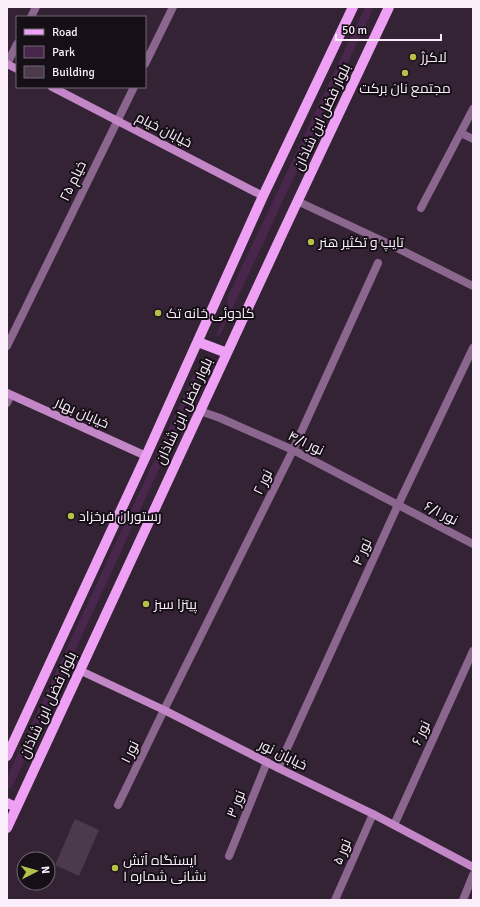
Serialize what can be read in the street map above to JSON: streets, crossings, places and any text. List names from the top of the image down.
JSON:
{
  "streets": {
    "main road": [
      "بلوار فضل ابن شاذان",
      "خیابان خیام",
      "خیابان بهار",
      "خیابان نور"
    ],
    "street": [
      "خیام ۲۵",
      "نور ۴/۱",
      "نور ۲",
      "نور ۶/۱",
      "نور ۴",
      "نور ۶",
      "نور ۱",
      "نور ۳",
      "نور ۵"
    ]
  },
  "crossings": [
    ["بلوار فضل ابن شاذان", "خیابان خیام"],
    ["بلوار فضل ابن شاذان", "خیابان بهار"],
    ["بلوار فضل ابن شاذان", "نور ۴/۱"],
    ["بلوار فضل ابن شاذان", "خیابان نور"],
    ["خیابان خیام", "خیام ۲۵"],
    ["نور ۴/۱", "نور ۲"],
    ["نور ۴/۱", "نور ۶/۱"],
    ["نور ۴/۱", "نور ۴"],
    ["نور ۲", "نور ۱"],
    ["نور ۲", "خیابان نور"],
    ["نور ۶/۱", "نور ۴"],
    ["نور ۴", "خیابان نور"],
    ["نور ۶", "خیابان نور"],
    ["نور ۱", "خیابان نور"],
    ["خیابان نور", "نور ۳"],
    ["خیابان نور", "نور ۵"]
  ],
  "places": [
    "لاکرژ",
    "مجتمع نان برکت",
    "تایپ و تکثیر هنر",
    "کادوئی خانه تک",
    "رستوران فرخزاد",
    "پیتزا سبز",
    "ایستگاه آتش نشانی شماره ۱"
  ],
  "legend": ["Road", "Park", "Building"],
  "scale_bar": "50 m",
  "north": "right"
}
